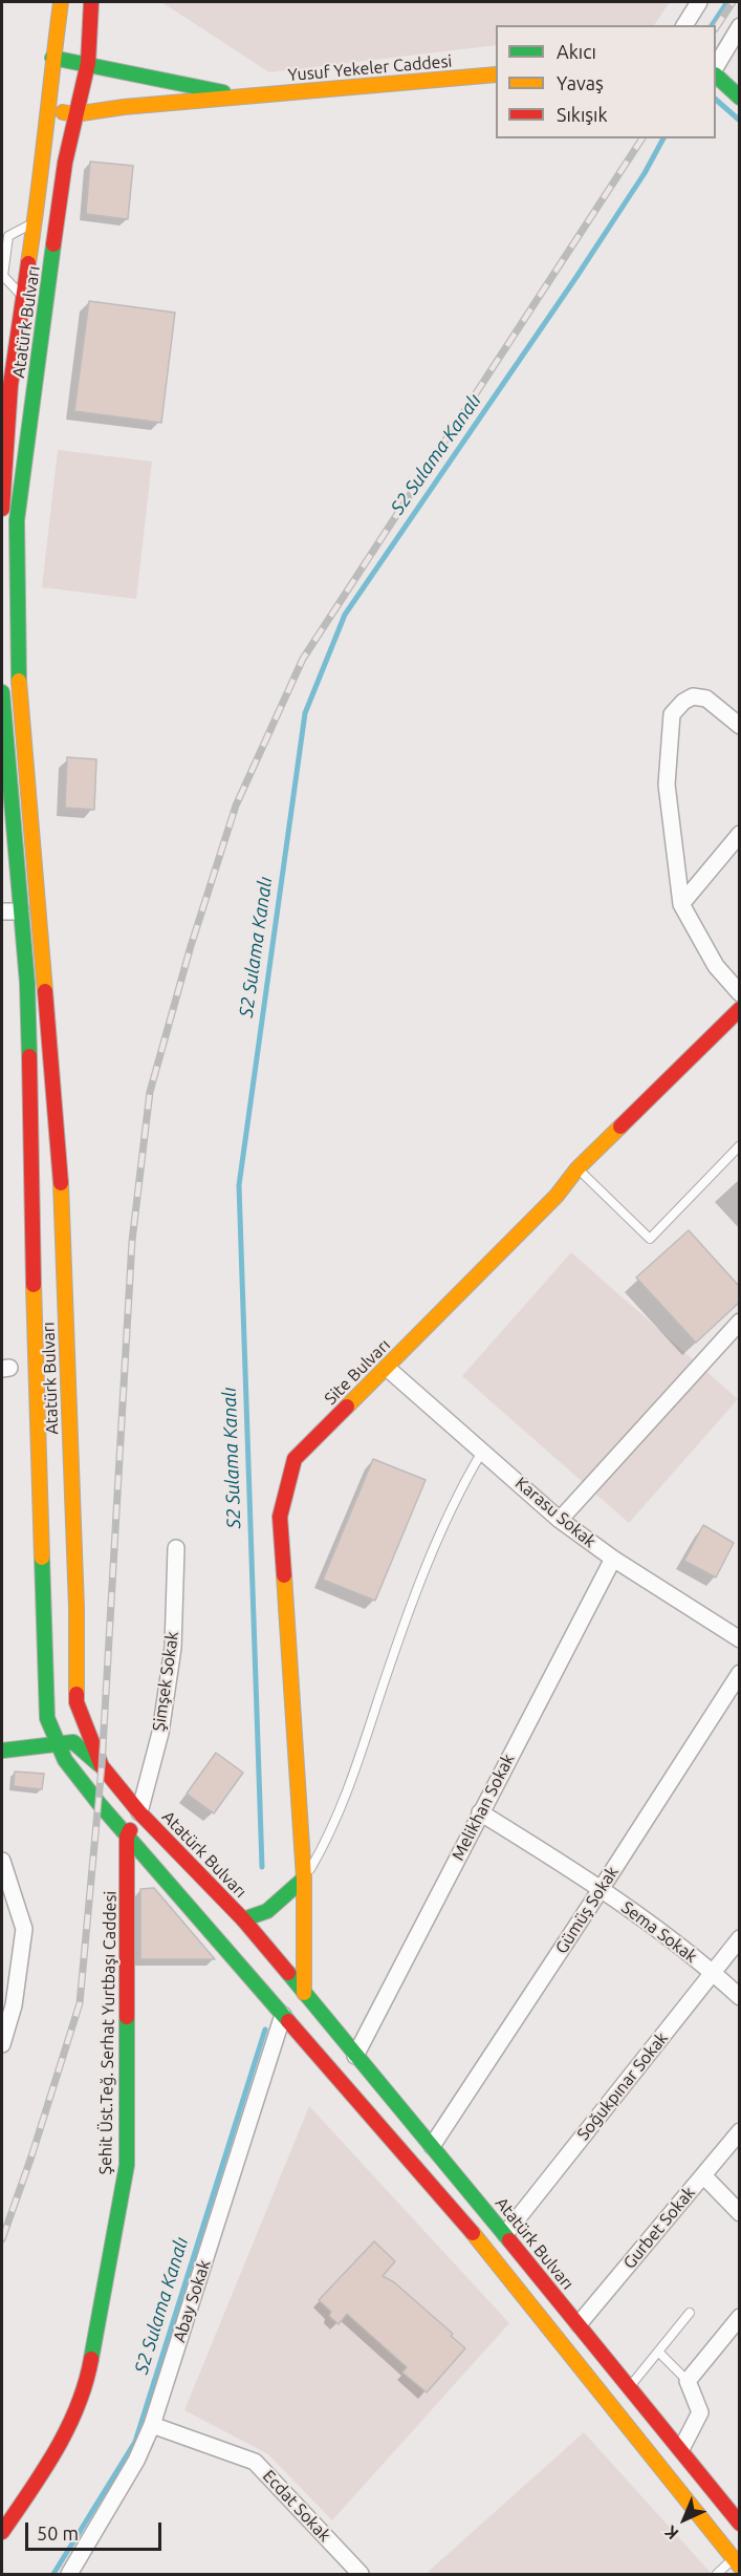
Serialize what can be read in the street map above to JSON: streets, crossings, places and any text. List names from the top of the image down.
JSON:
{
  "streets": {
    "main road": [
      "Yusuf Yekeler Caddesi",
      "Atatürk Bulvarı",
      "Site Bulvarı",
      "Şehit Üst.Teğ. Serhat Yurtbaşı Caddesi"
    ],
    "street": [
      "Karasu Sokak",
      "Şimşek Sokak",
      "Melikhan Sokak",
      "Gümüş Sokak",
      "Sema Sokak",
      "Soğukpınar Sokak",
      "Gurbet Sokak",
      "Abay Sokak",
      "Ecdat Sokak"
    ]
  },
  "crossings": [
    ["Yusuf Yekeler Caddesi", "Atatürk Bulvarı"],
    ["Atatürk Bulvarı", "Site Bulvarı"],
    ["Atatürk Bulvarı", "Şimşek Sokak"],
    ["Atatürk Bulvarı", "Melikhan Sokak"],
    ["Atatürk Bulvarı", "Gümüş Sokak"],
    ["Atatürk Bulvarı", "Şehit Üst.Teğ. Serhat Yurtbaşı Caddesi"],
    ["Atatürk Bulvarı", "Soğukpınar Sokak"],
    ["Atatürk Bulvarı", "Gurbet Sokak"],
    ["Atatürk Bulvarı", "Abay Sokak"],
    ["Site Bulvarı", "Karasu Sokak"],
    ["Karasu Sokak", "Melikhan Sokak"],
    ["Şimşek Sokak", "Şehit Üst.Teğ. Serhat Yurtbaşı Caddesi"],
    ["Melikhan Sokak", "Sema Sokak"],
    ["Gümüş Sokak", "Sema Sokak"],
    ["Sema Sokak", "Soğukpınar Sokak"],
    ["Abay Sokak", "Ecdat Sokak"]
  ],
  "water": ["S2 Sulama Kanalı"],
  "legend": ["Akıcı", "Yavaş", "Sıkışık"],
  "scale_bar": "50 m",
  "north": "bottom left"
}
